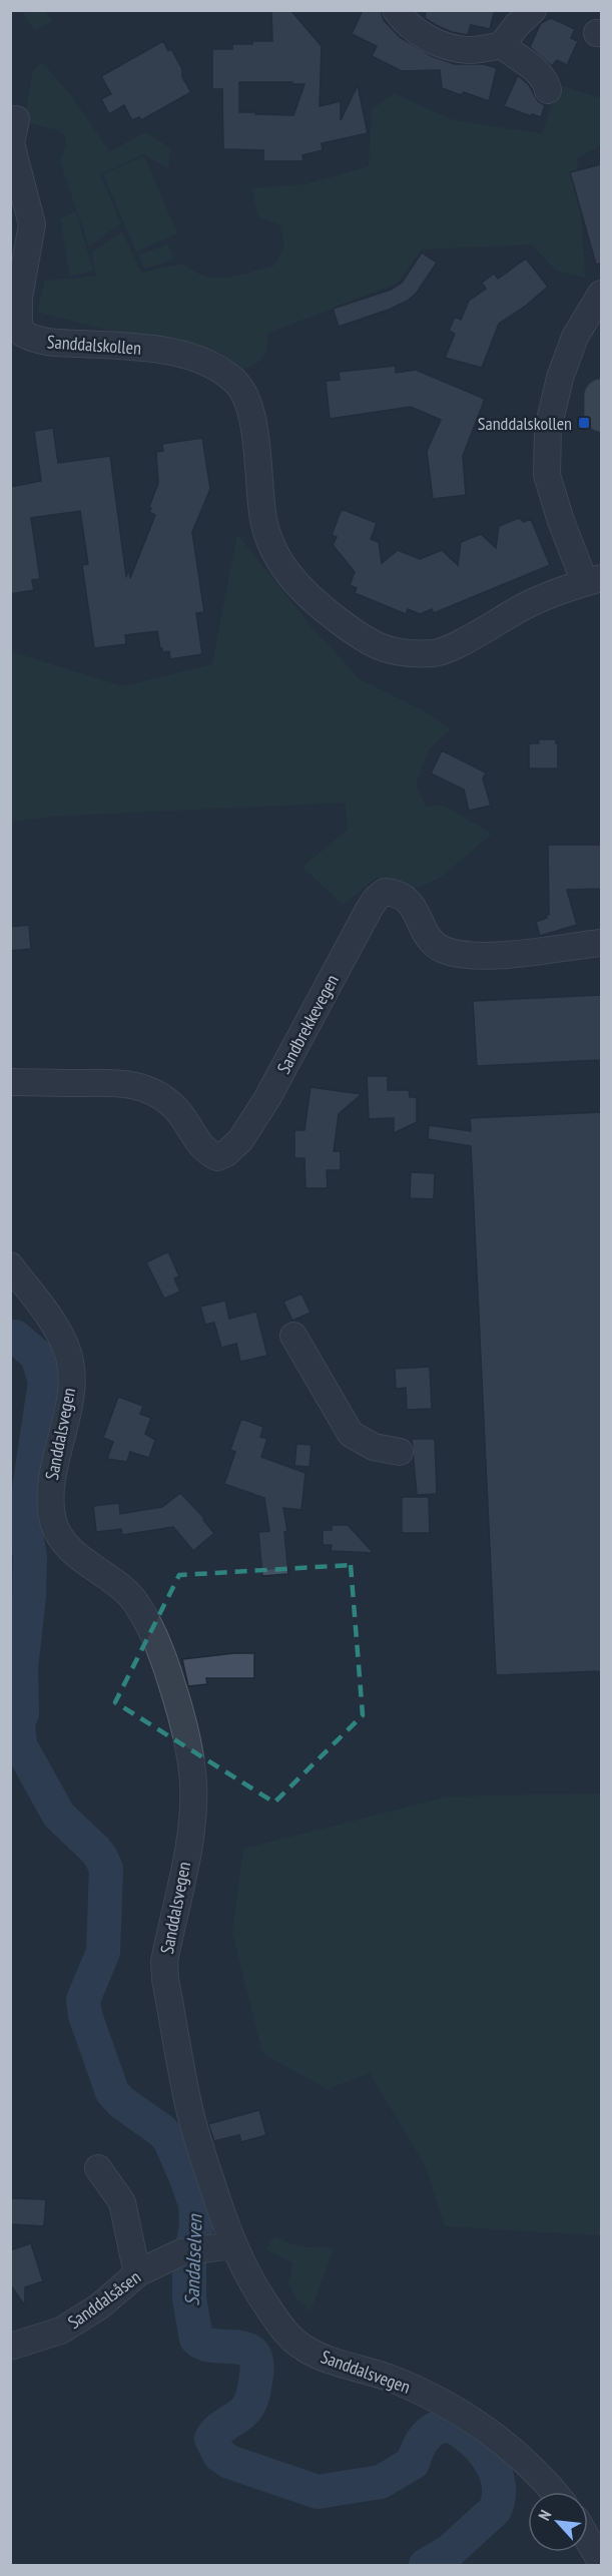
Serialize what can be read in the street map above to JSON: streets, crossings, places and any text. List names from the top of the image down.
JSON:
{
  "streets": {
    "street": [
      "Sanddalskollen",
      "Sandbrekkevegen",
      "Sanddalsvegen",
      "Sanddalsåsen"
    ]
  },
  "crossings": [
    ["Sanddalsvegen", "Sanddalsåsen"]
  ],
  "water": ["Sandalselven"],
  "places": {
    "transit": ["Sanddalskollen"]
  },
  "north": "top left"
}
